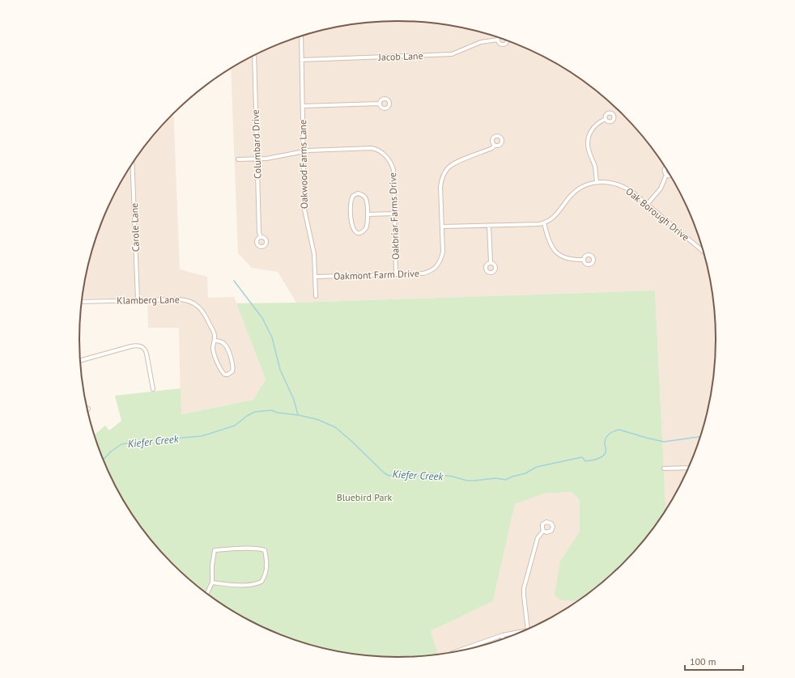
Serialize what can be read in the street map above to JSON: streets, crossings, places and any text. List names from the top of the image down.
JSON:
{
  "streets": {
    "street": [
      "Jacob Lane",
      "Columbard Drive",
      "Oakwood Farms Lane",
      "Oak Borough Drive",
      "Oakbriar Farms Drive",
      "Carole Lane",
      "Oakmont Farm Drive",
      "Klamberg Lane"
    ]
  },
  "crossings": [
    ["Jacob Lane", "Oakwood Farms Lane"],
    ["Columbard Drive", "Oakbriar Farms Drive"],
    ["Oakwood Farms Lane", "Oakbriar Farms Drive"],
    ["Oakwood Farms Lane", "Oakmont Farm Drive"],
    ["Oakbriar Farms Drive", "Oakmont Farm Drive"],
    ["Carole Lane", "Klamberg Lane"]
  ],
  "water": ["Kiefer Creek"],
  "parks": ["Bluebird Park"],
  "scale_bar": "100 m"
}
